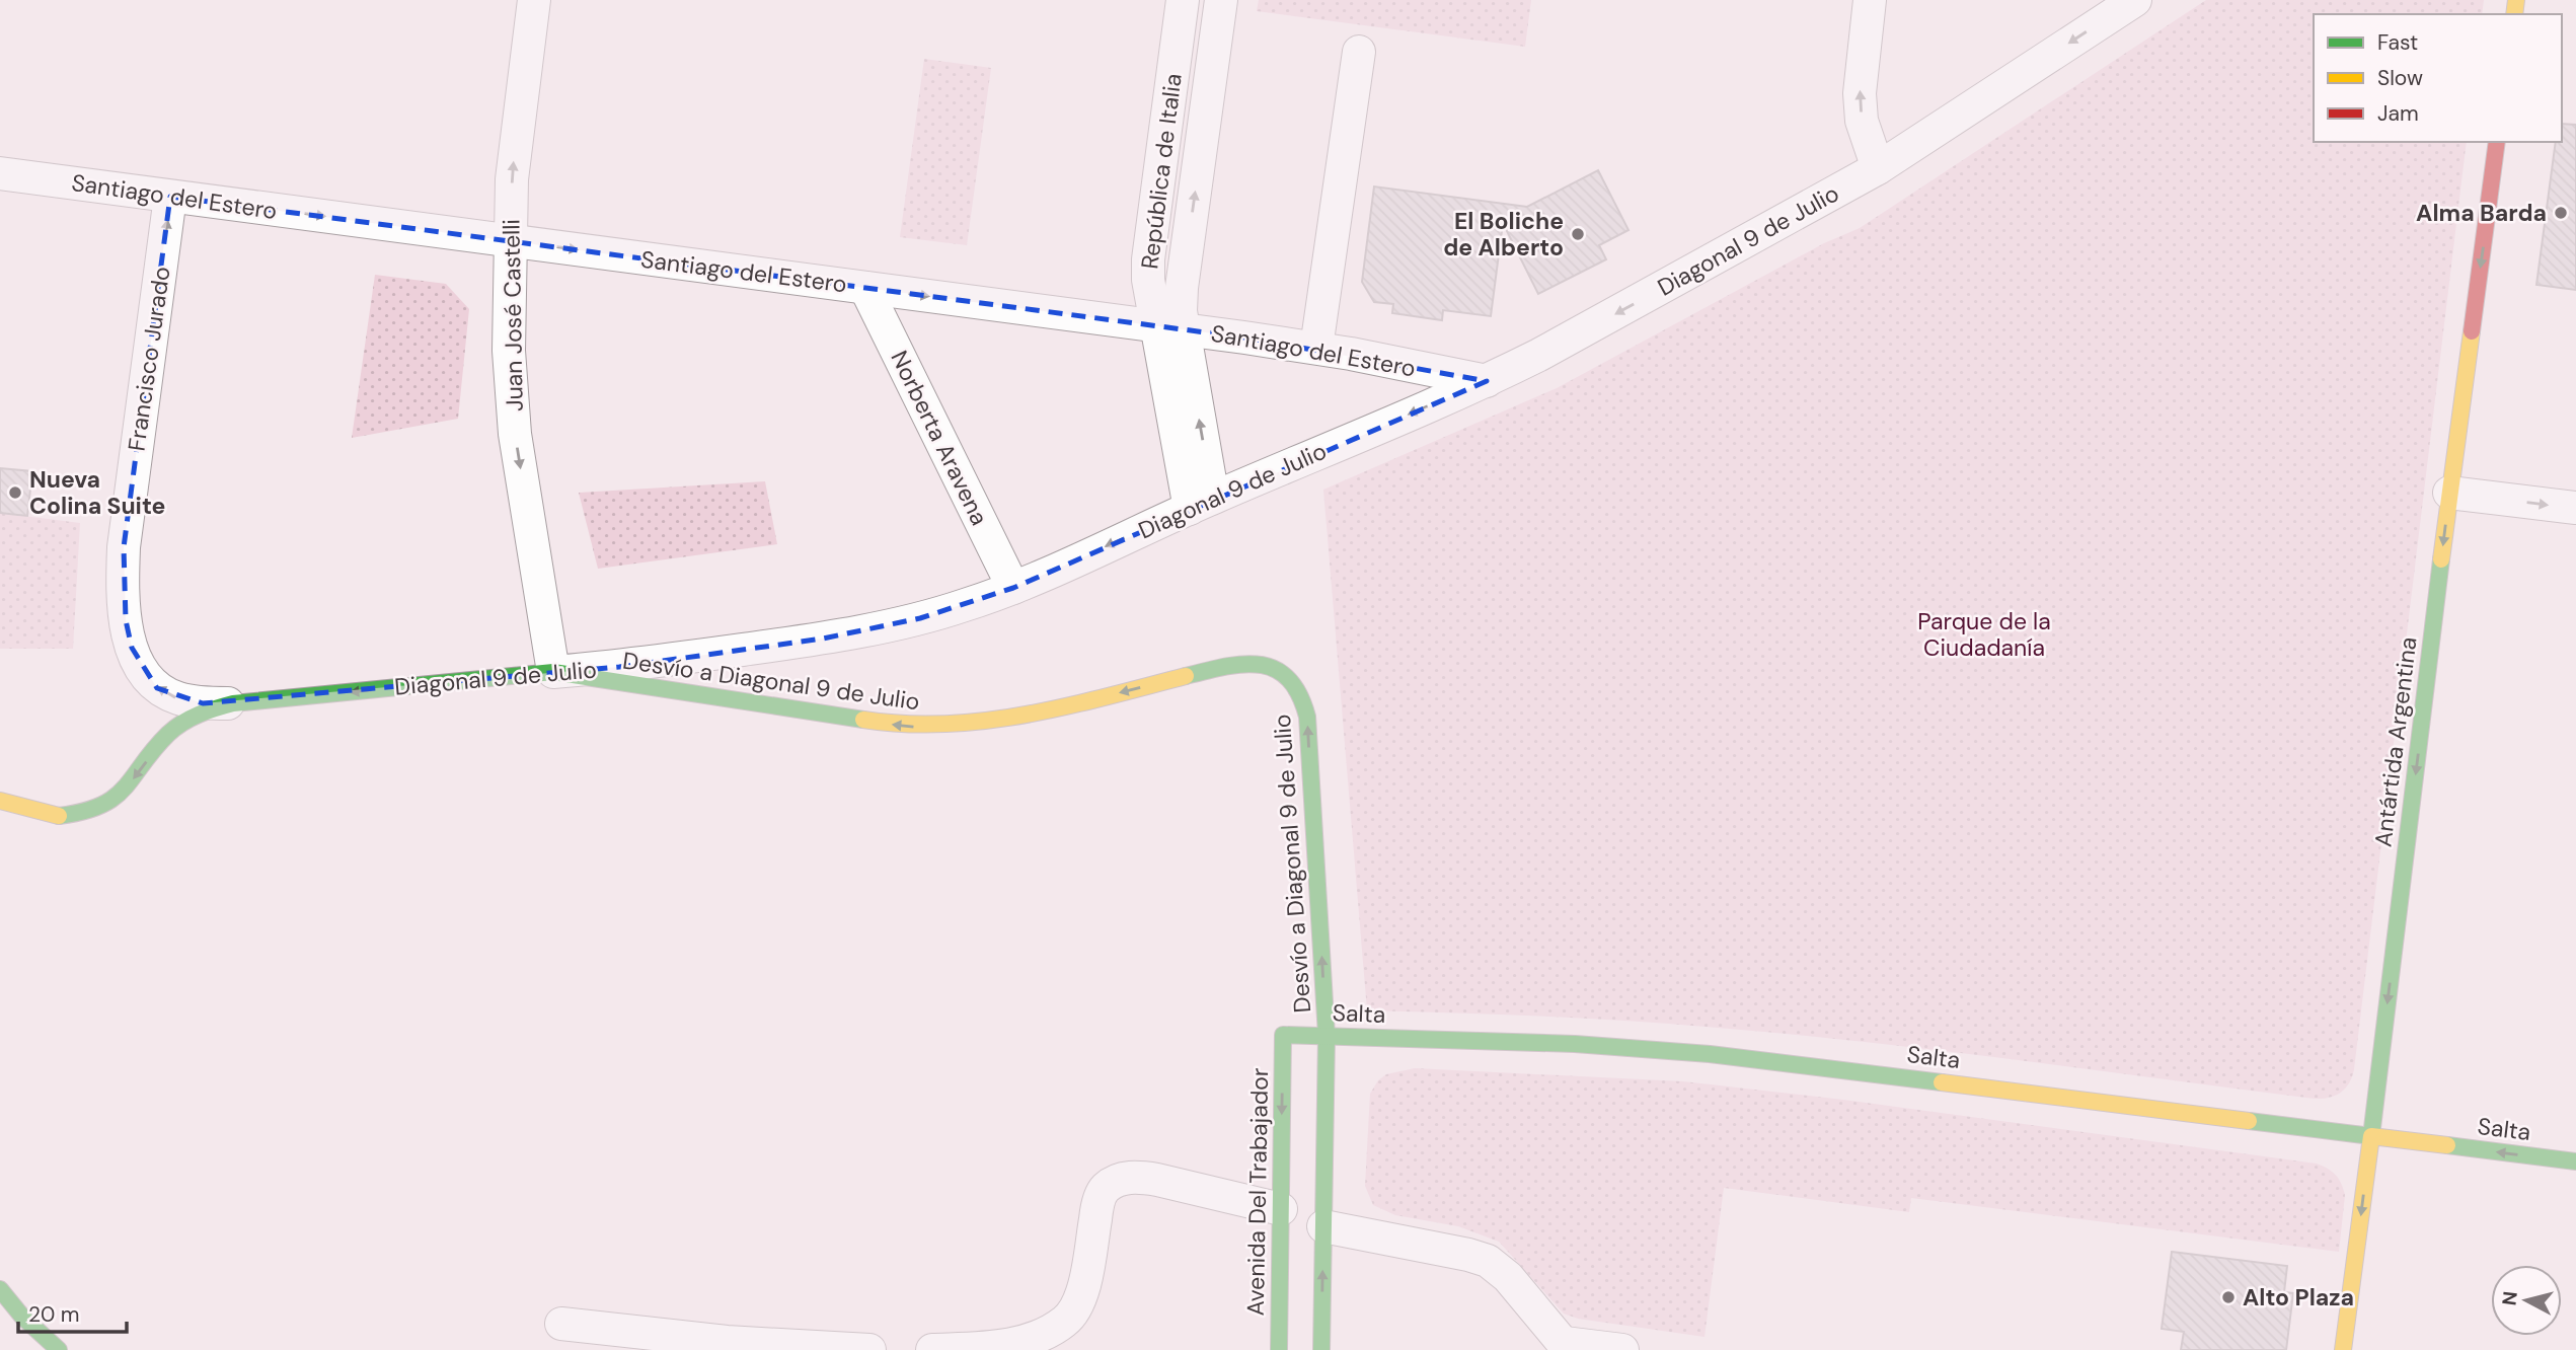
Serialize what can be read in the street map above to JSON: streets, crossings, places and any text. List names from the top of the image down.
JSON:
{
  "streets": {
    "main road": [
      "Diagonal 9 de Julio",
      "Desvío a Diagonal 9 de Julio",
      "Antártida Argentina",
      "Salta",
      "Avenida Del Trabajador"
    ],
    "street": [
      "República de Italia",
      "Santiago del Estero",
      "Juan José Castelli",
      "Francisco Jurado",
      "Norberta Aravena"
    ]
  },
  "crossings": [
    ["República de Italia", "Santiago del Estero"],
    ["República de Italia", "Diagonal 9 de Julio"],
    ["Santiago del Estero", "Diagonal 9 de Julio"],
    ["Santiago del Estero", "Juan José Castelli"],
    ["Santiago del Estero", "Francisco Jurado"],
    ["Santiago del Estero", "Norberta Aravena"],
    ["Diagonal 9 de Julio", "Juan José Castelli"],
    ["Diagonal 9 de Julio", "Francisco Jurado"],
    ["Diagonal 9 de Julio", "Norberta Aravena"],
    ["Diagonal 9 de Julio", "Desvío a Diagonal 9 de Julio"],
    ["Juan José Castelli", "Desvío a Diagonal 9 de Julio"],
    ["Desvío a Diagonal 9 de Julio", "Salta"],
    ["Antártida Argentina", "Salta"],
    ["Salta", "Avenida Del Trabajador"]
  ],
  "one_way": [
    "Santiago del Estero",
    "Diagonal 9 de Julio",
    "Francisco Jurado",
    "Antártida Argentina"
  ],
  "parks": ["Parque de la Ciudadanía"],
  "places": [
    "Alma Barda",
    "El Boliche de Alberto",
    "Nueva Colina Suite",
    "Alto Plaza"
  ],
  "legend": ["Fast", "Slow", "Jam"],
  "scale_bar": "20 m",
  "north": "left"
}
